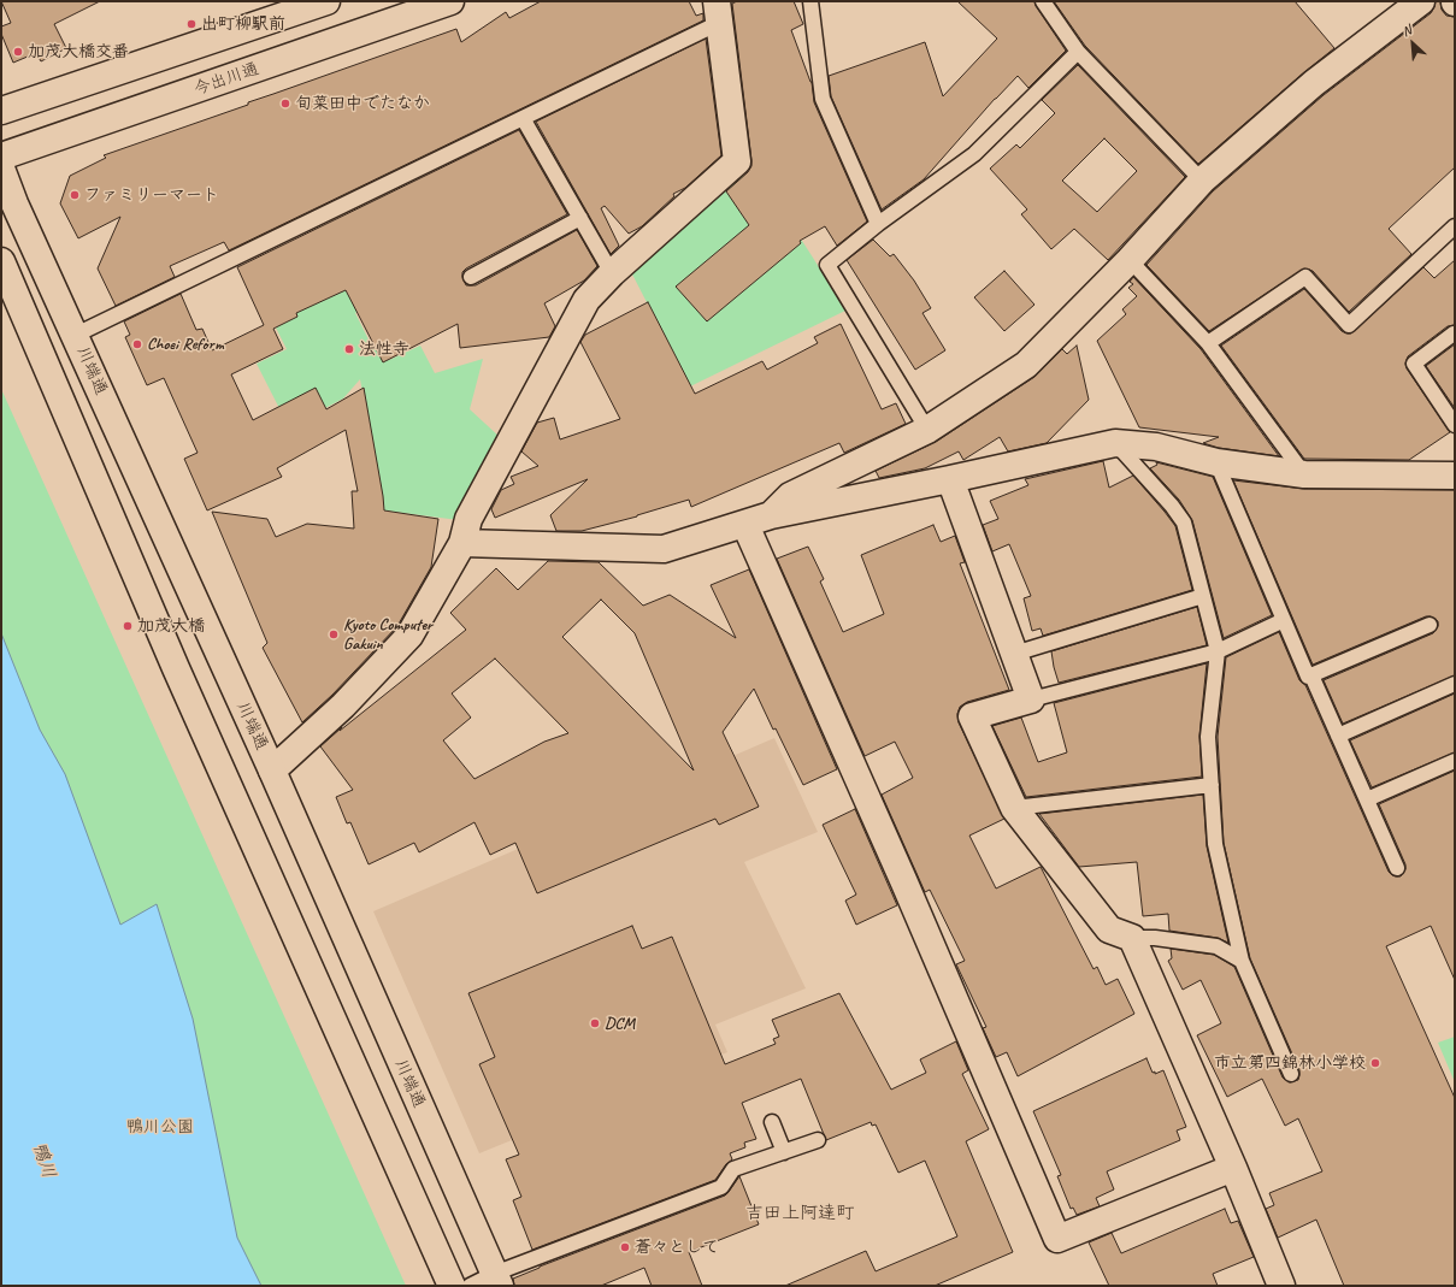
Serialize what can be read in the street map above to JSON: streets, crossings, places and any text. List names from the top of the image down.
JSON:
{
  "streets": {
    "street": ["今出川通", "川端通"]
  },
  "districts": ["吉田上阿達町"],
  "water": ["鴨川"],
  "parks": ["鴨川公園"],
  "places": [
    "出町柳駅前",
    "加茂大橋交番",
    "旬菜田中でたなか",
    "ファミリーマート",
    "Choei Reform",
    "法性寺",
    "加茂大橋",
    "Kyoto Computer Gakuin",
    "DCM",
    "市立第四錦林小学校",
    "蒼々として"
  ],
  "north": "top left"
}
